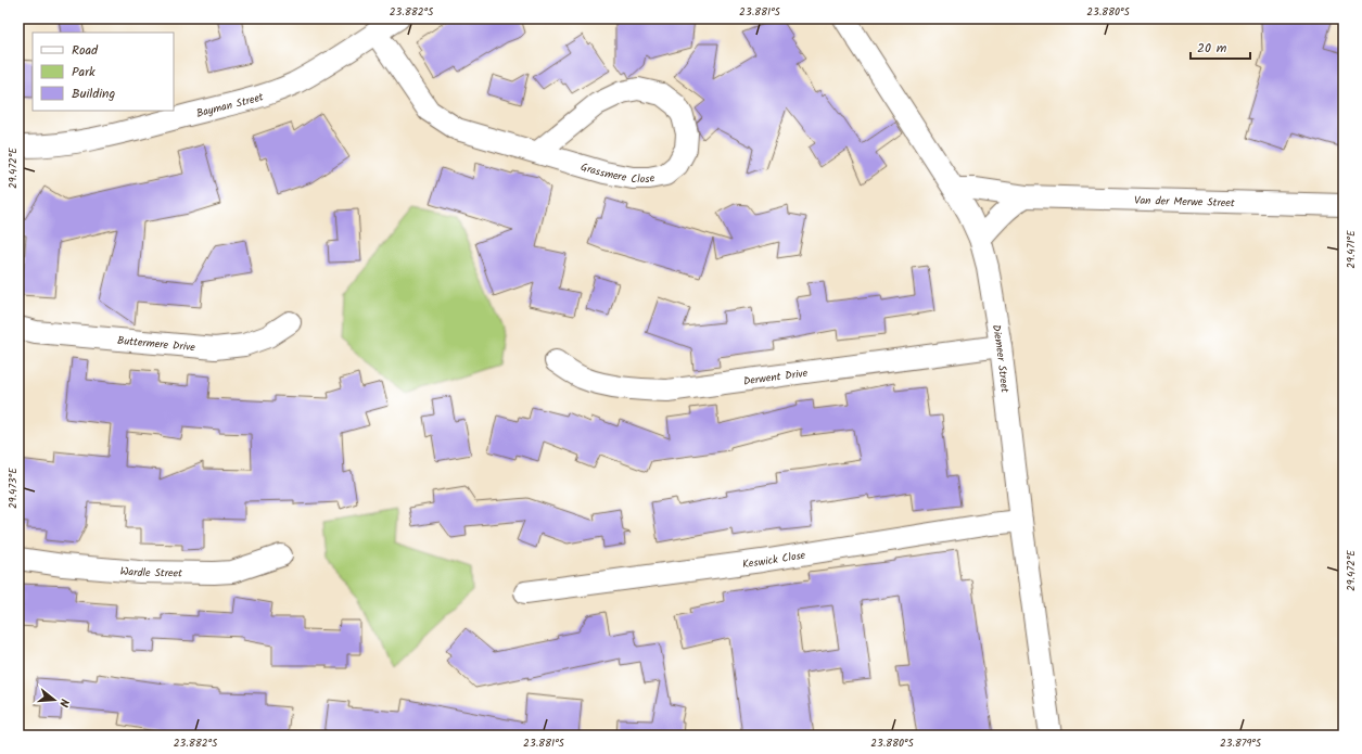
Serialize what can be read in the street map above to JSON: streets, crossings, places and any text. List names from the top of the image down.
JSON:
{
  "streets": {
    "street": [
      "Bayman Street",
      "Grassmere Close",
      "Van der Merwe Street",
      "Buttermere Drive",
      "Diemeer Street",
      "Derwent Drive",
      "Keswick Close",
      "Wardle Street"
    ]
  },
  "crossings": [
    ["Bayman Street", "Grassmere Close"],
    ["Van der Merwe Street", "Diemeer Street"],
    ["Diemeer Street", "Derwent Drive"],
    ["Diemeer Street", "Keswick Close"]
  ],
  "legend": ["Road", "Park", "Building"],
  "scale_bar": "20 m",
  "north": "right",
  "coordinates": [
    "23.882°S",
    "23.881°S",
    "23.880°S",
    "29.472°E",
    "29.471°E",
    "29.473°E",
    "23.879°S"
  ]
}
